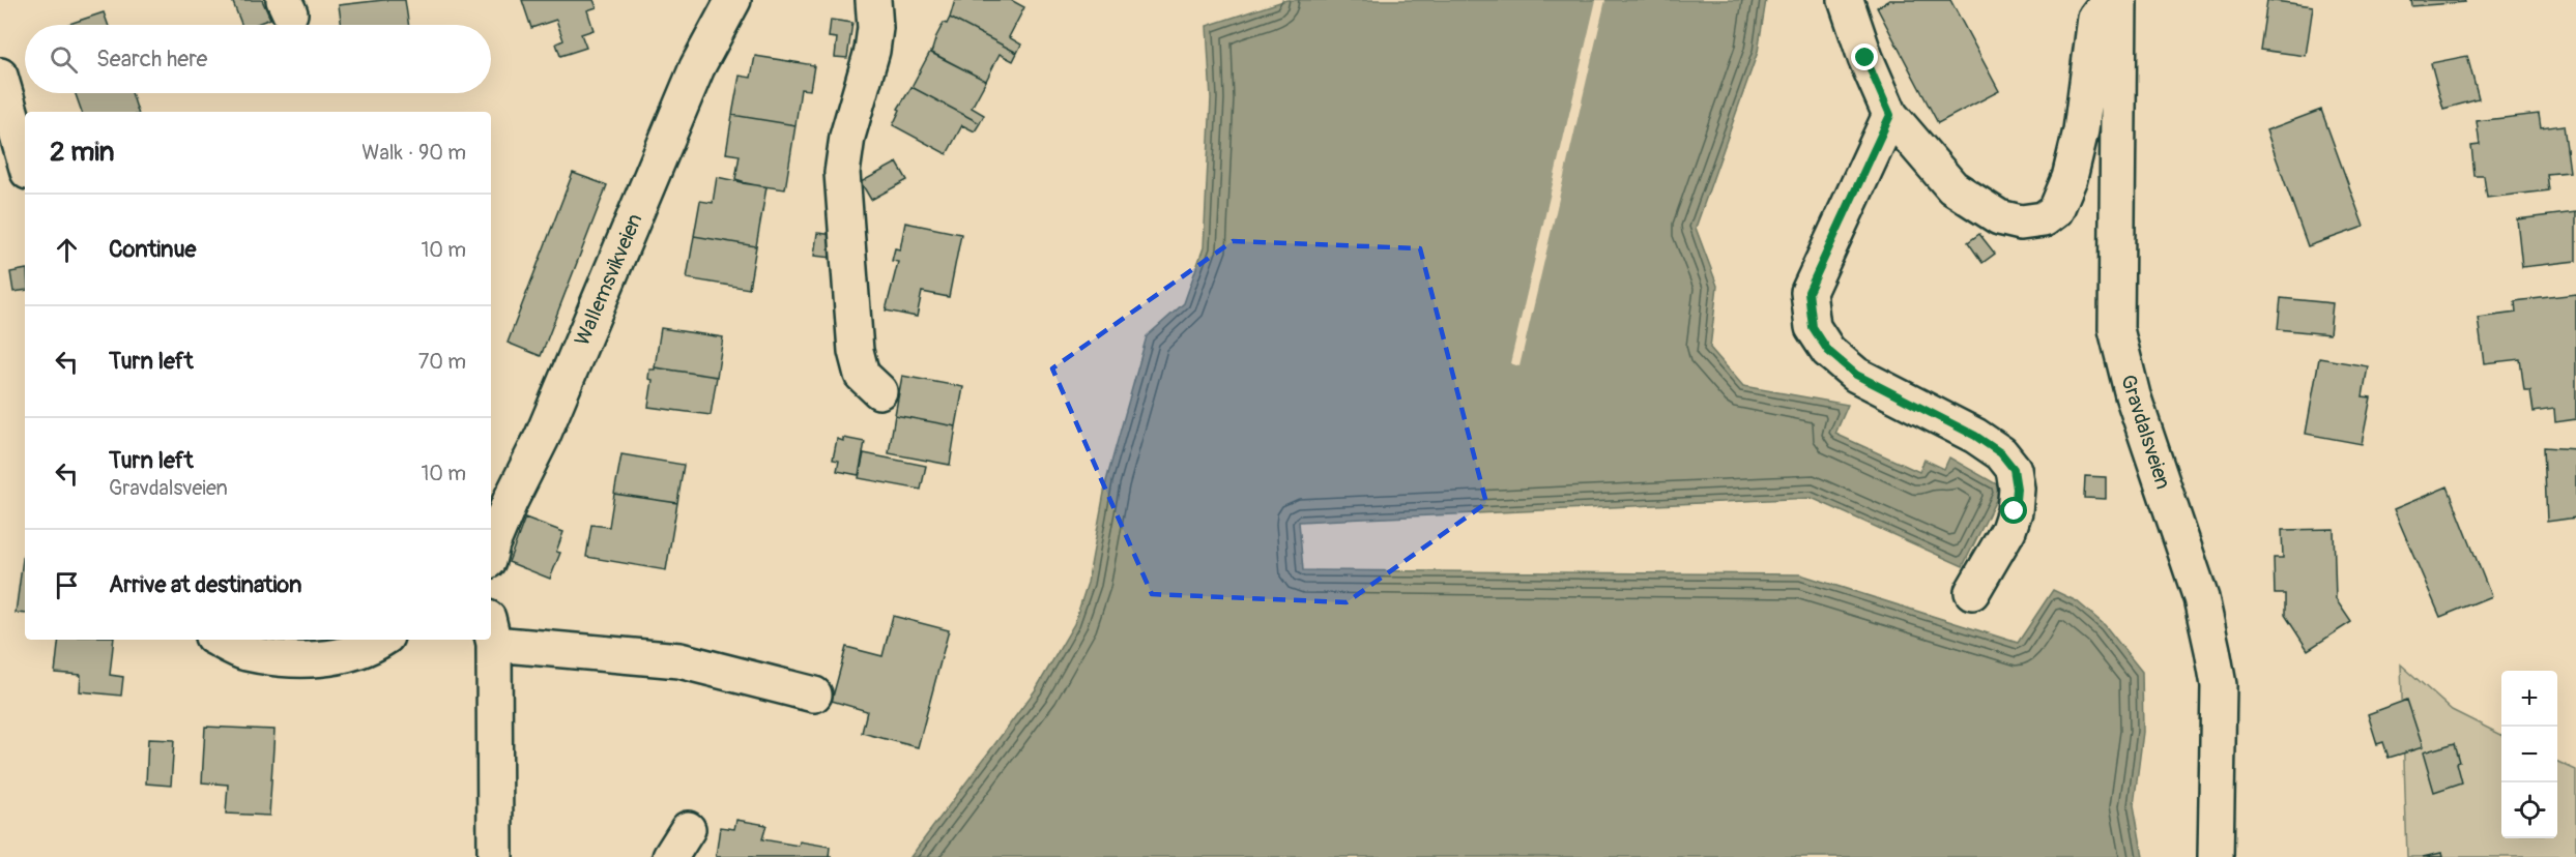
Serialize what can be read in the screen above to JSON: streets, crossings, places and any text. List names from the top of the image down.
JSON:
{
  "streets": {
    "street": ["Wallemsvikveien", "Gravdalsveien"]
  },
  "page": {
    "search": "Search here",
    "heading": ["2 min", "Walk · 90 m"],
    "list": [
      ["Continue", "10 m"],
      ["Turn left", "70 m"],
      ["Turn left", "Gravdalsveien", "10 m"],
      "Arrive at destination"
    ],
    "map_buttons": ["+", "−"]
  }
}
